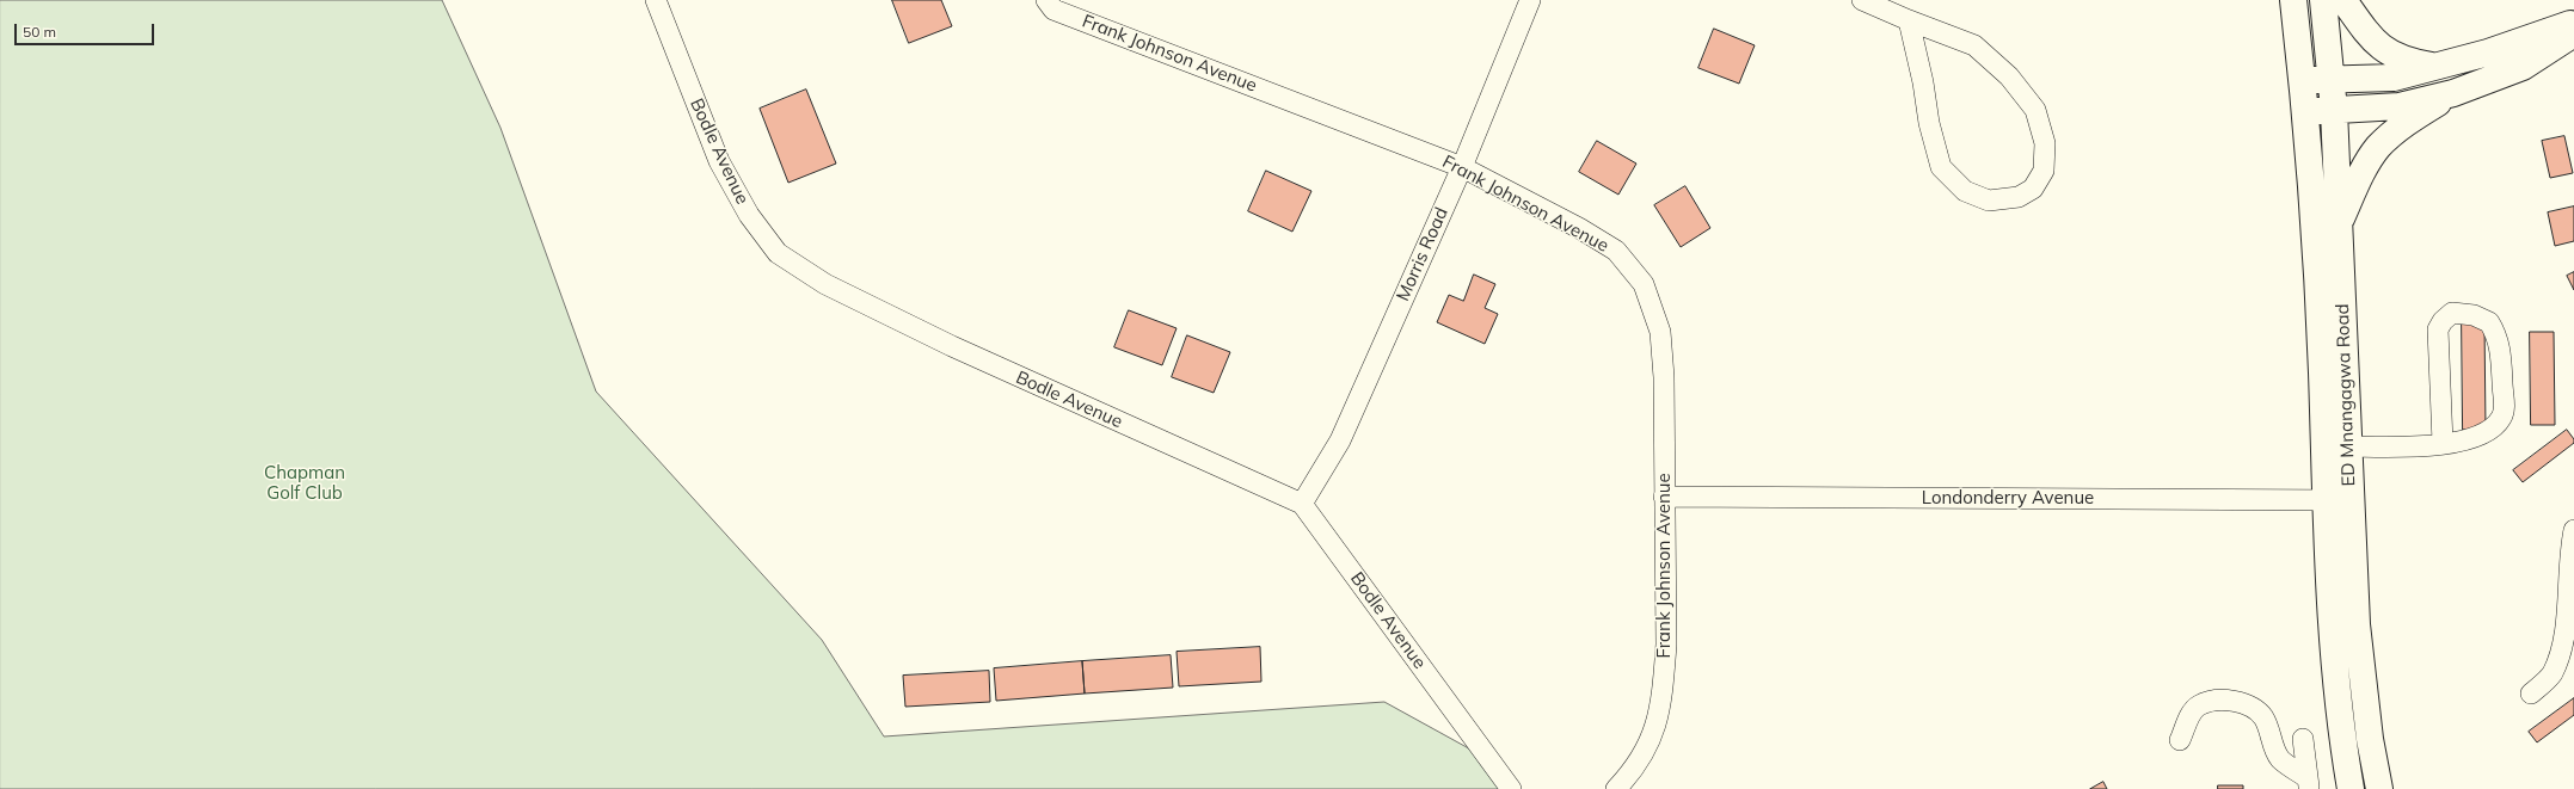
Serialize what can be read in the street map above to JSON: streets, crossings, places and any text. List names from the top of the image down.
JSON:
{
  "streets": {
    "main road": ["ED Mnangagwa Road"],
    "street": [
      "Frank Johnson Avenue",
      "Bodle Avenue",
      "Morris Road",
      "Londonderry Avenue"
    ]
  },
  "crossings": [
    ["Frank Johnson Avenue", "Morris Road"],
    ["Frank Johnson Avenue", "Londonderry Avenue"],
    ["Bodle Avenue", "Morris Road"],
    ["ED Mnangagwa Road", "Londonderry Avenue"]
  ],
  "parks": ["Chapman Golf Club"],
  "scale_bar": "50 m"
}
